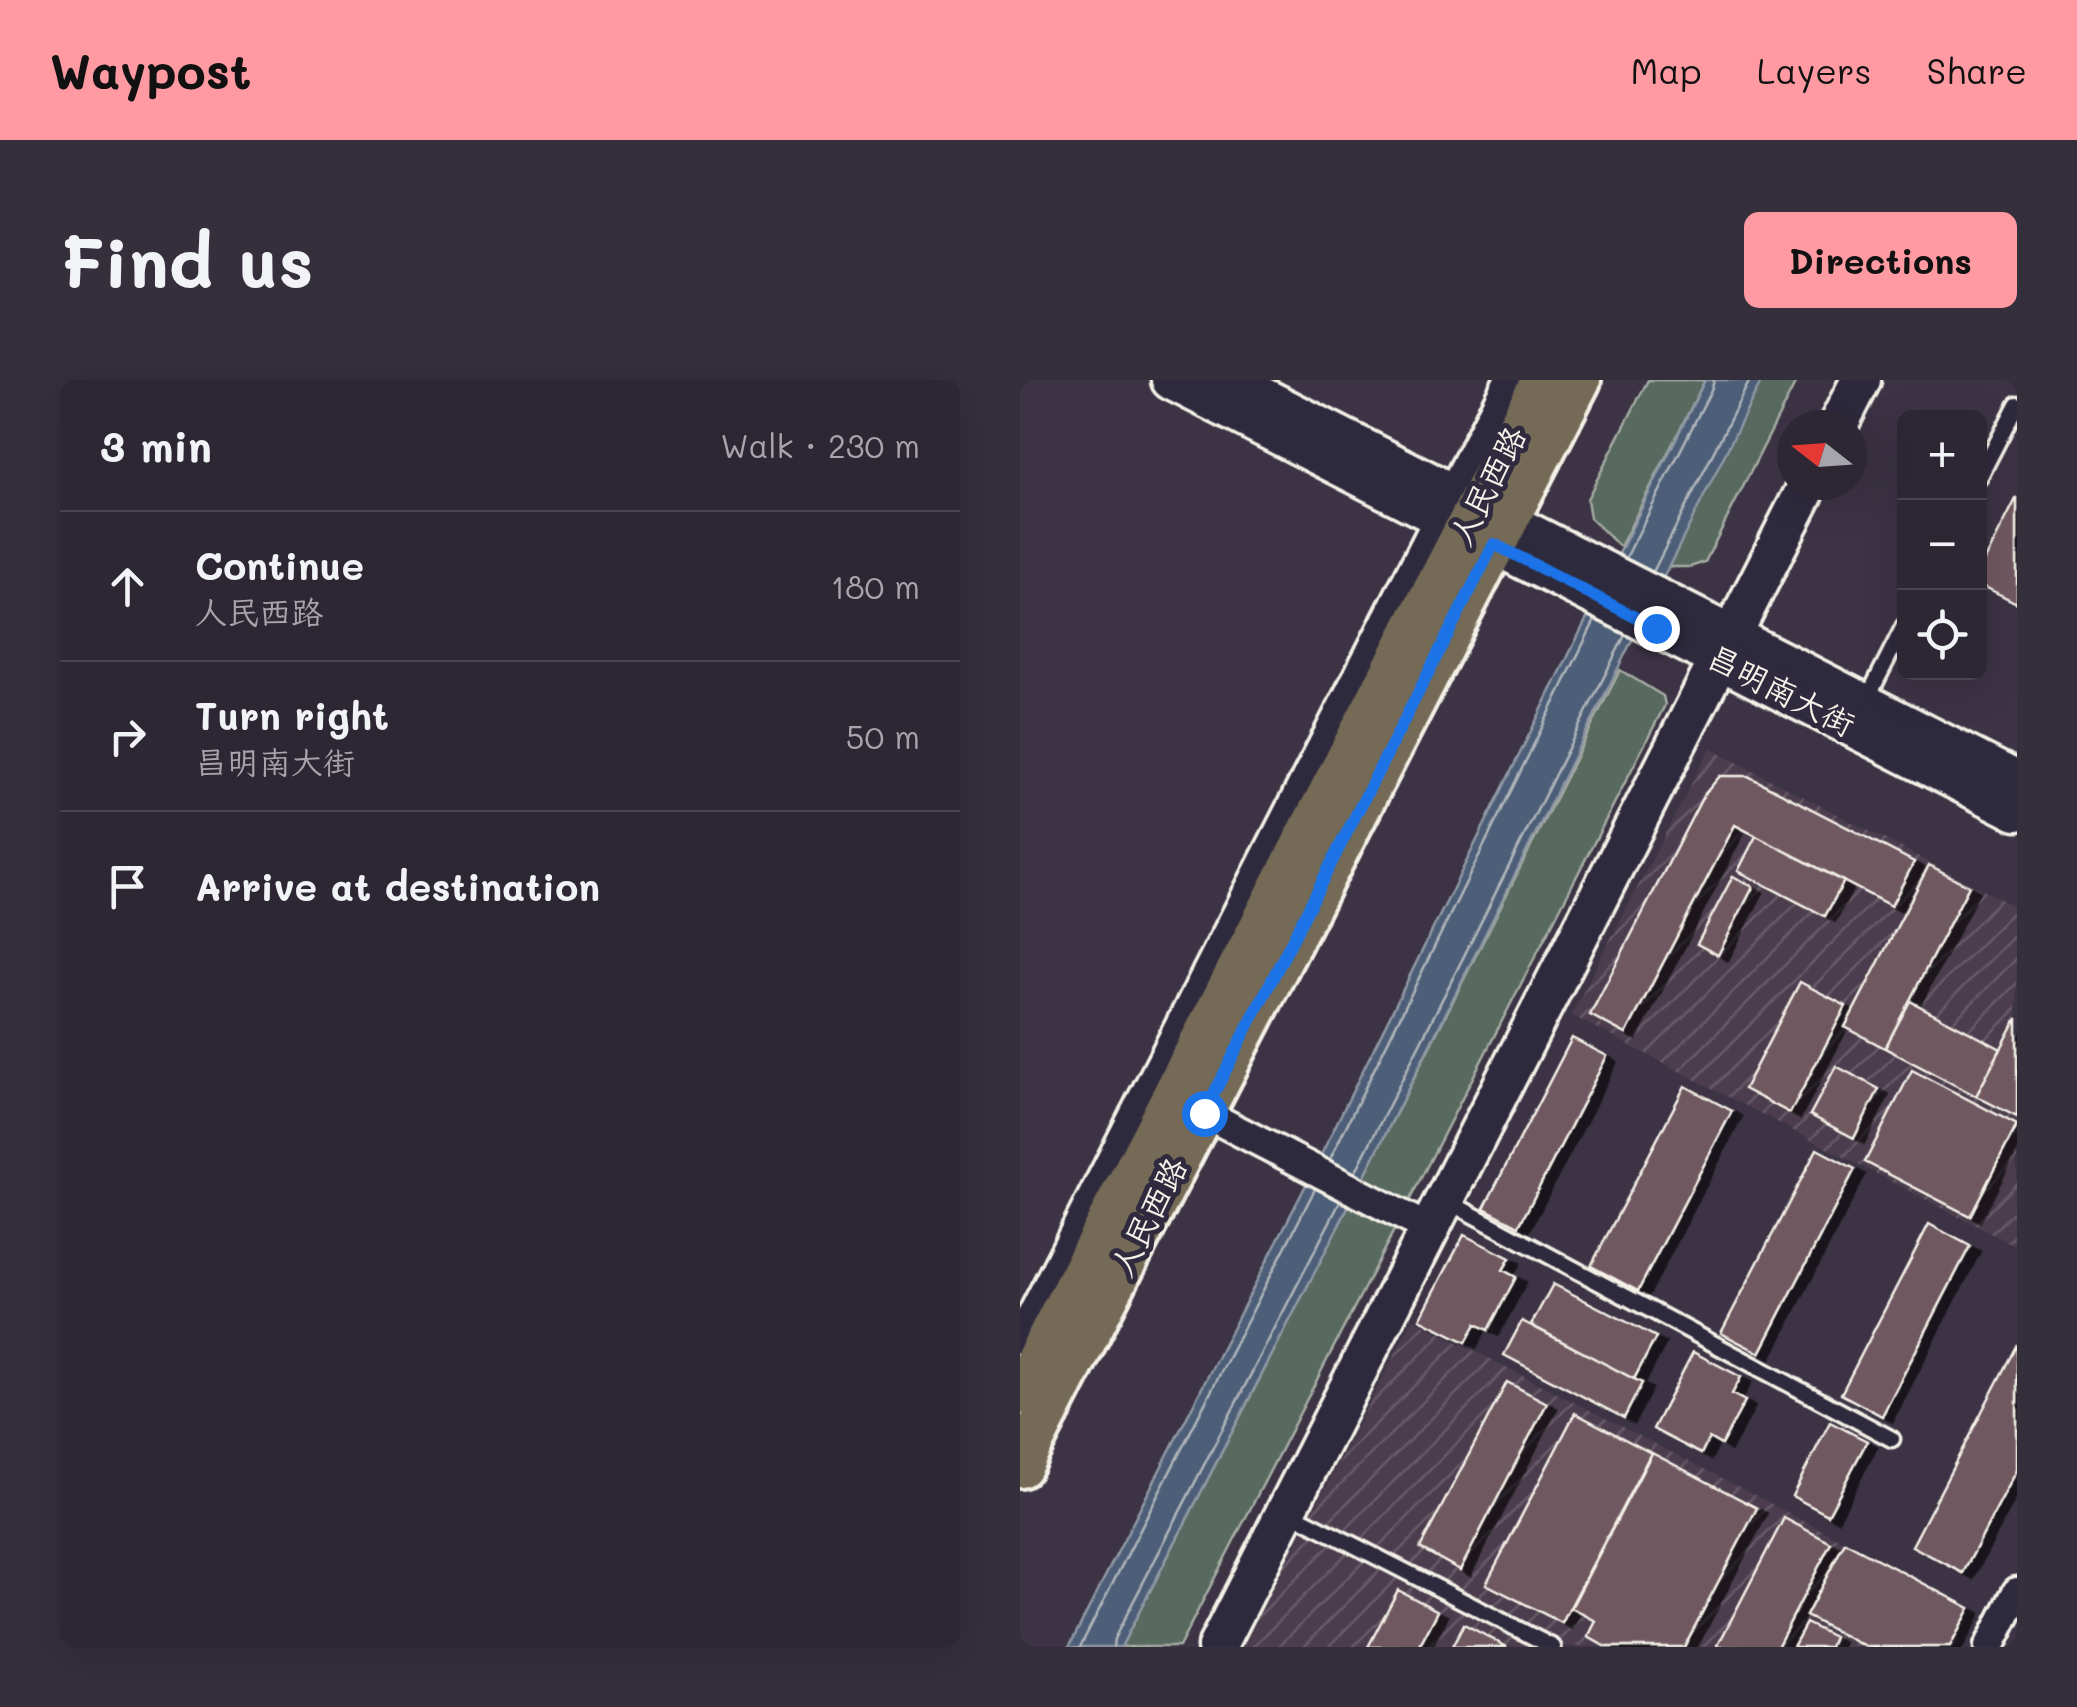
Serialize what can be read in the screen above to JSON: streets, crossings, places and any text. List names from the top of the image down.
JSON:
{
  "streets": {
    "main road": ["人民西路", "昌明南大街"]
  },
  "crossings": [
    ["人民西路", "昌明南大街"]
  ],
  "north": "left",
  "page": {
    "header": "Waypost",
    "nav": ["Map", "Layers", "Share"],
    "buttons": "Directions",
    "title": "Find us",
    "heading": ["3 min", "Walk · 230 m"],
    "map_buttons": ["+", "−"],
    "list": [
      ["Continue", "人民西路", "180 m"],
      ["Turn right", "昌明南大街", "50 m"],
      "Arrive at destination"
    ]
  }
}
